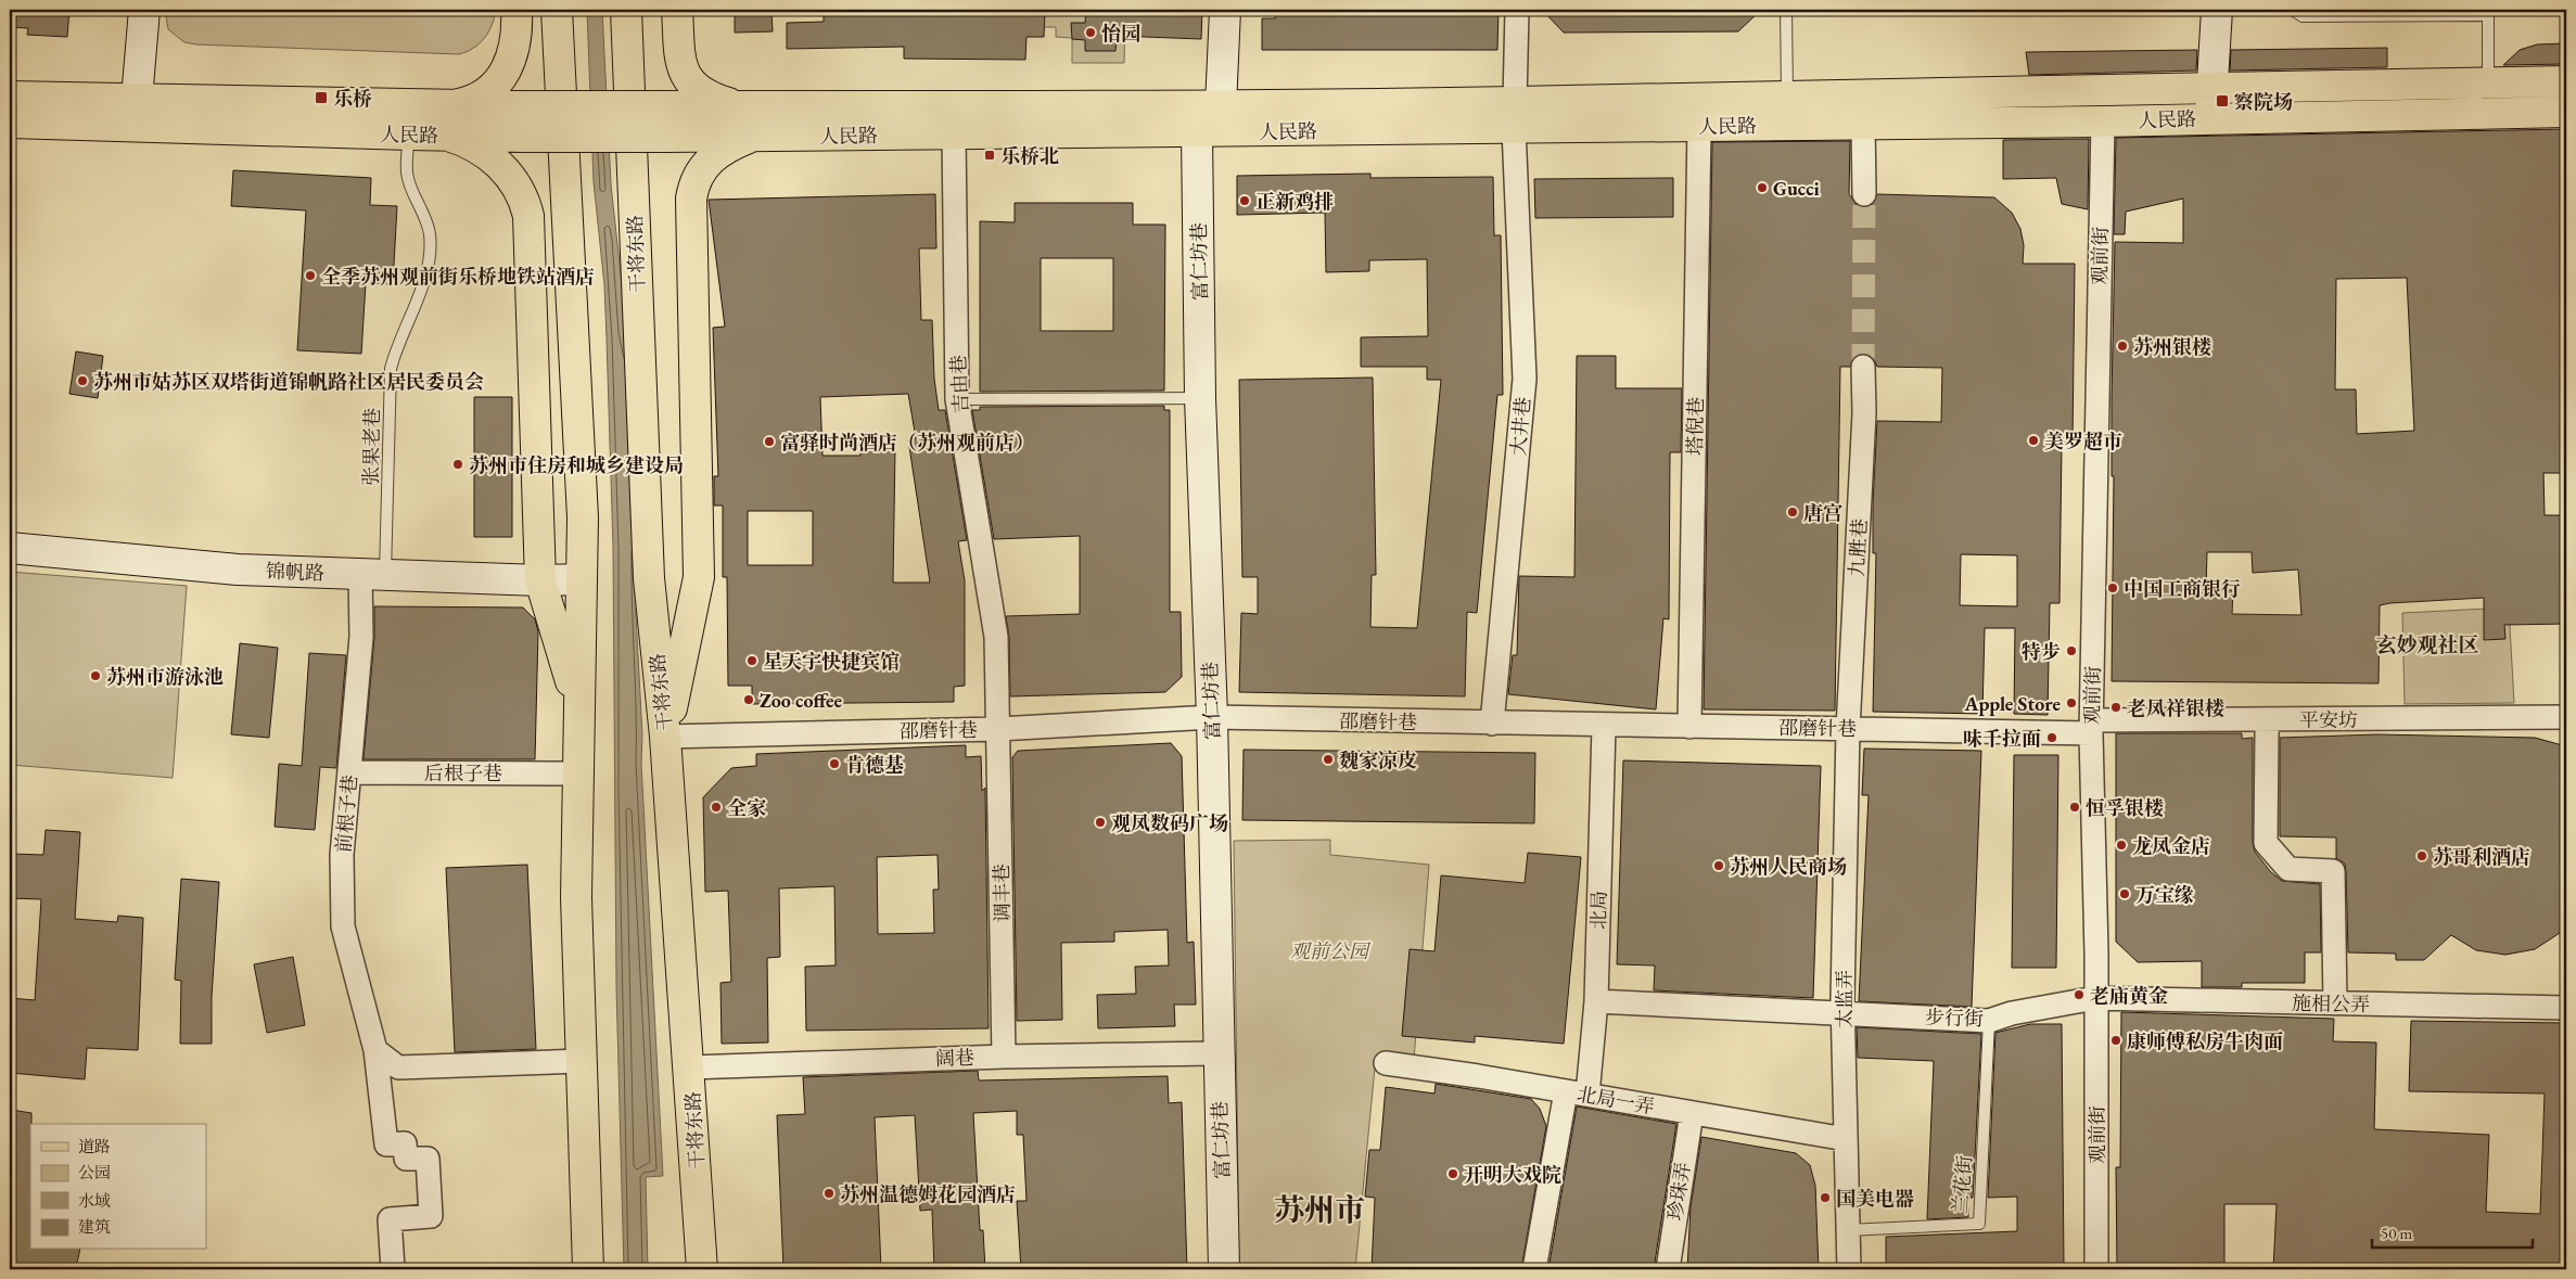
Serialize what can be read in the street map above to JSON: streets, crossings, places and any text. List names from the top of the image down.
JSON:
{
  "streets": {
    "main road": ["人民路", "干将东路"],
    "street": [
      "观前街",
      "富仁坊巷",
      "吉由巷",
      "大井巷",
      "塔倪巷",
      "九胜巷",
      "锦帆路",
      "平安坊",
      "邵磨针巷",
      "后根子巷",
      "前根子巷",
      "调丰巷",
      "北局",
      "太监弄",
      "施相公弄",
      "步行街",
      "阔巷",
      "北局一弄",
      "珍珠弄"
    ],
    "lane": ["张果老巷", "兰花街"]
  },
  "crossings": [
    ["人民路", "观前街"],
    ["人民路", "富仁坊巷"],
    ["人民路", "吉由巷"],
    ["人民路", "大井巷"],
    ["人民路", "塔倪巷"],
    ["人民路", "张果老巷"],
    ["干将东路", "邵磨针巷"],
    ["干将东路", "阔巷"],
    ["观前街", "平安坊"],
    ["观前街", "邵磨针巷"],
    ["观前街", "施相公弄"],
    ["观前街", "步行街"],
    ["富仁坊巷", "邵磨针巷"],
    ["富仁坊巷", "阔巷"],
    ["吉由巷", "邵磨针巷"],
    ["吉由巷", "调丰巷"],
    ["大井巷", "邵磨针巷"],
    ["塔倪巷", "邵磨针巷"],
    ["张果老巷", "锦帆路"],
    ["张果老巷", "前根子巷"],
    ["九胜巷", "邵磨针巷"],
    ["九胜巷", "太监弄"],
    ["锦帆路", "前根子巷"],
    ["平安坊", "邵磨针巷"],
    ["邵磨针巷", "调丰巷"],
    ["邵磨针巷", "北局"],
    ["邵磨针巷", "太监弄"],
    ["后根子巷", "前根子巷"],
    ["调丰巷", "阔巷"],
    ["北局", "步行街"],
    ["北局", "北局一弄"],
    ["太监弄", "步行街"],
    ["太监弄", "北局一弄"],
    ["太监弄", "兰花街"],
    ["施相公弄", "步行街"],
    ["步行街", "兰花街"],
    ["北局一弄", "珍珠弄"]
  ],
  "districts": ["玄妙观社区", "苏州市"],
  "parks": ["观前公园"],
  "places": {
    "other": [
      "怡园",
      "Gucci",
      "正新鸡排",
      "全季苏州观前街乐桥地铁站酒店",
      "苏州银楼",
      "苏州市姑苏区双塔街道锦帆路社区居民委员会",
      "美罗超市",
      "富驿时尚酒店（苏州观前店）",
      "苏州市住房和城乡建设局",
      "唐宫",
      "中国工商银行",
      "特步",
      "星天宇快捷宾馆",
      "苏州市游泳池",
      "Zoo coffee",
      "Apple Store",
      "老凤祥银楼",
      "味千拉面",
      "魏家凉皮",
      "肯德基",
      "全家",
      "恒孚银楼",
      "观凤数码广场",
      "龙凤金店",
      "苏哥利酒店",
      "苏州人民商场",
      "万宝缘",
      "老庙黄金",
      "康师傅私房牛肉面",
      "开明大戏院",
      "苏州温德姆花园酒店",
      "国美电器"
    ],
    "transit": ["乐桥", "察院场", "乐桥北"]
  },
  "legend": [
    "道路",
    "公园",
    "水域",
    "建筑"
  ],
  "scale_bar": "50 m"
}
